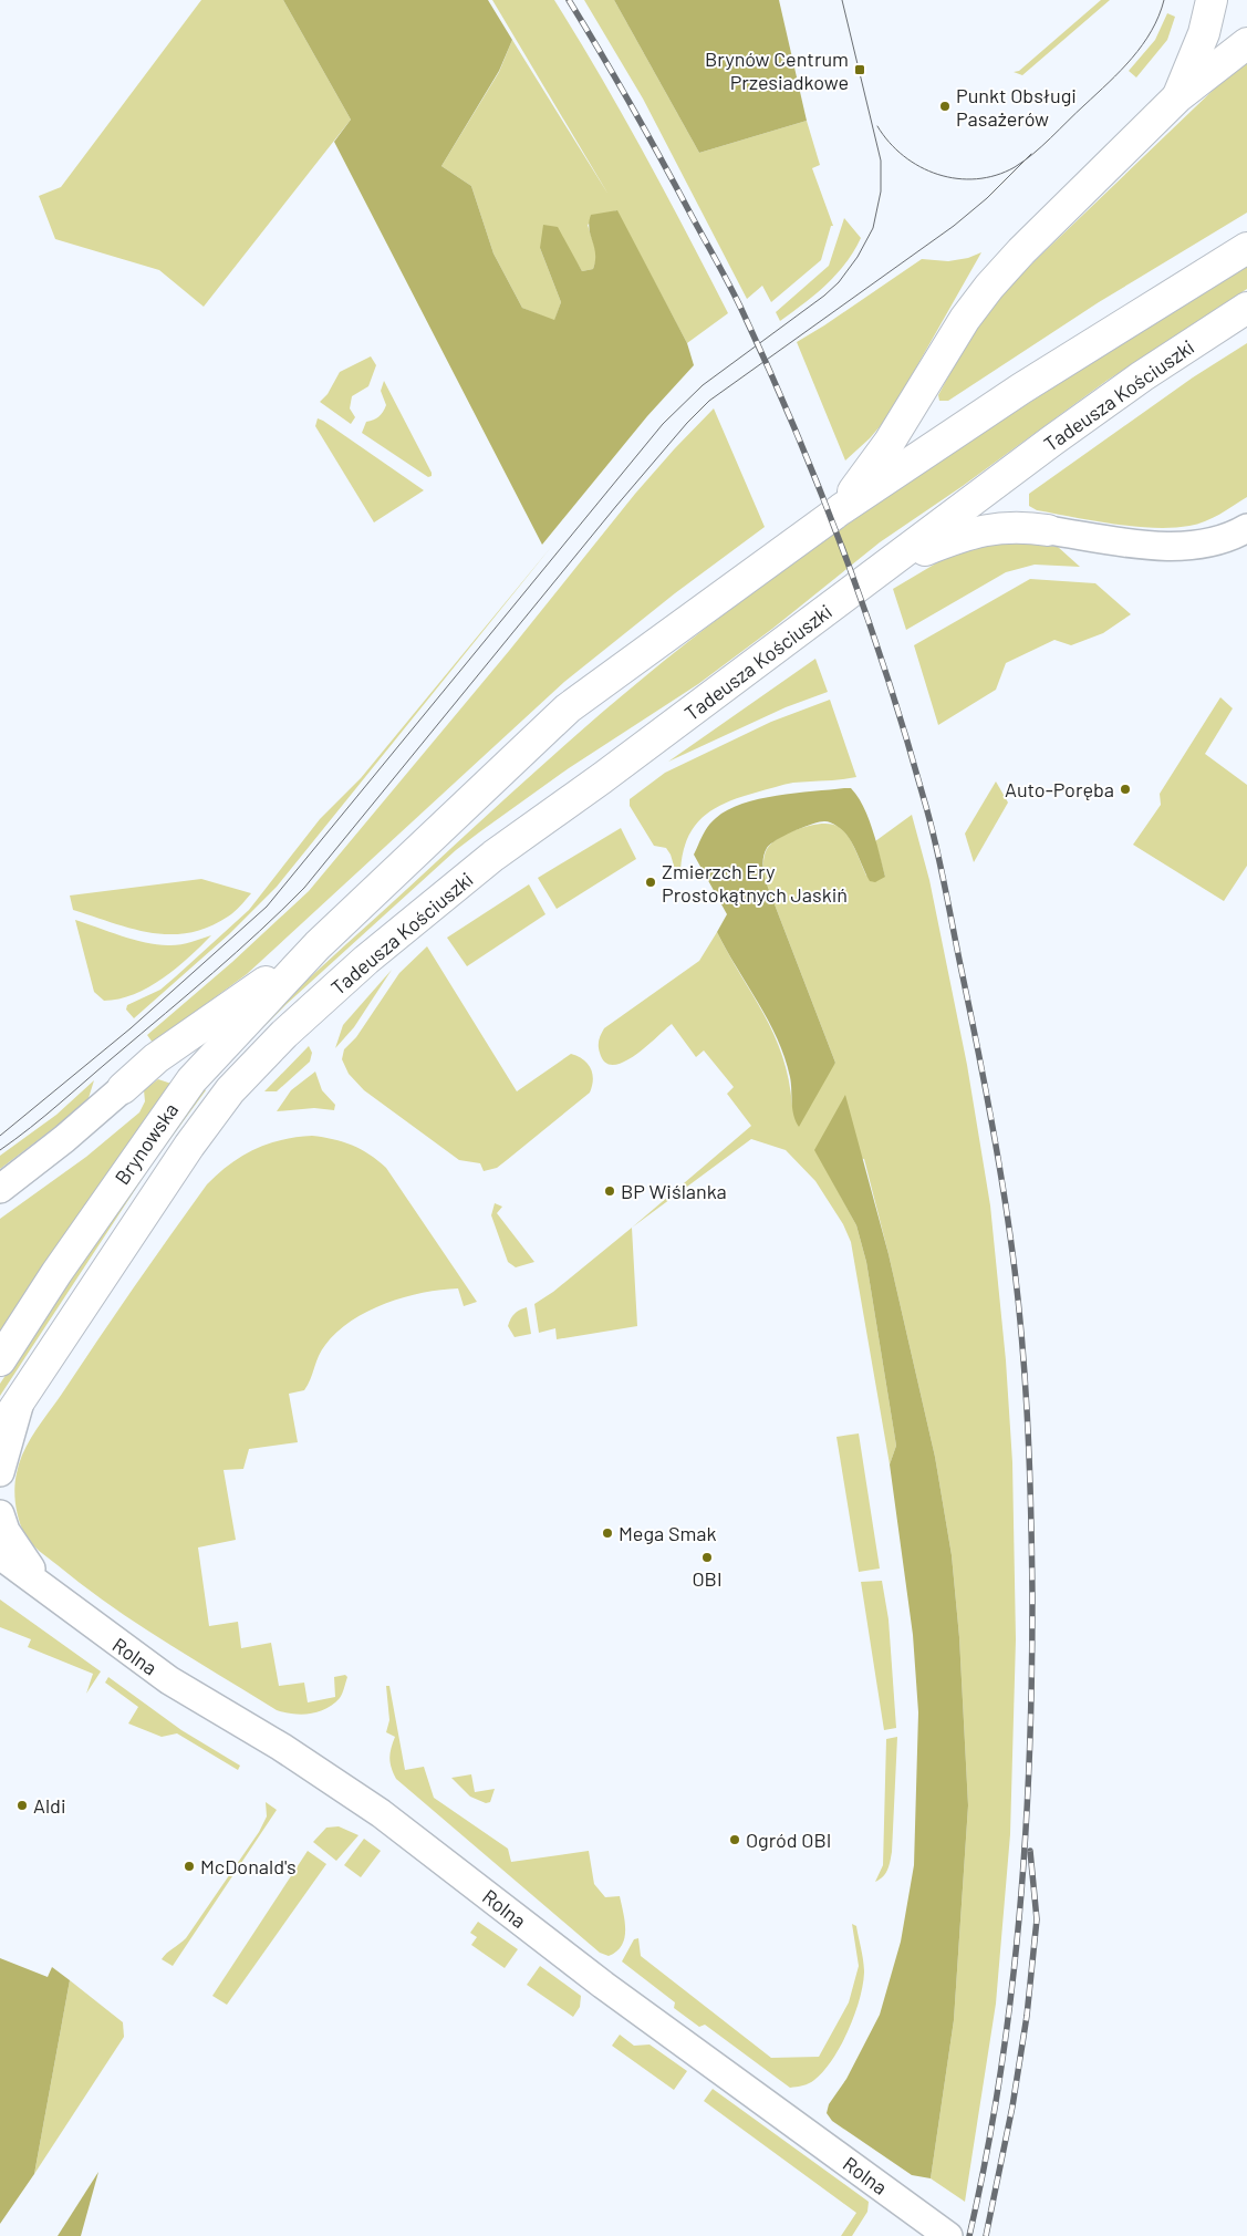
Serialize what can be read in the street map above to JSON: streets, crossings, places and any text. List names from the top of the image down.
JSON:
{
  "streets": {
    "main road": ["Tadeusza Kościuszki", "Brynowska"],
    "street": ["Rolna"]
  },
  "crossings": [
    ["Tadeusza Kościuszki", "Brynowska"]
  ],
  "places": {
    "transit": ["Brynów Centrum Przesiadkowe"],
    "other": [
      "Punkt Obsługi Pasażerów",
      "Auto-Poręba",
      "Zmierzch Ery Prostokątnych Jaskiń",
      "BP Wiślanka",
      "Mega Smak",
      "OBI",
      "Aldi",
      "Ogród OBI",
      "McDonald's"
    ]
  }
}
